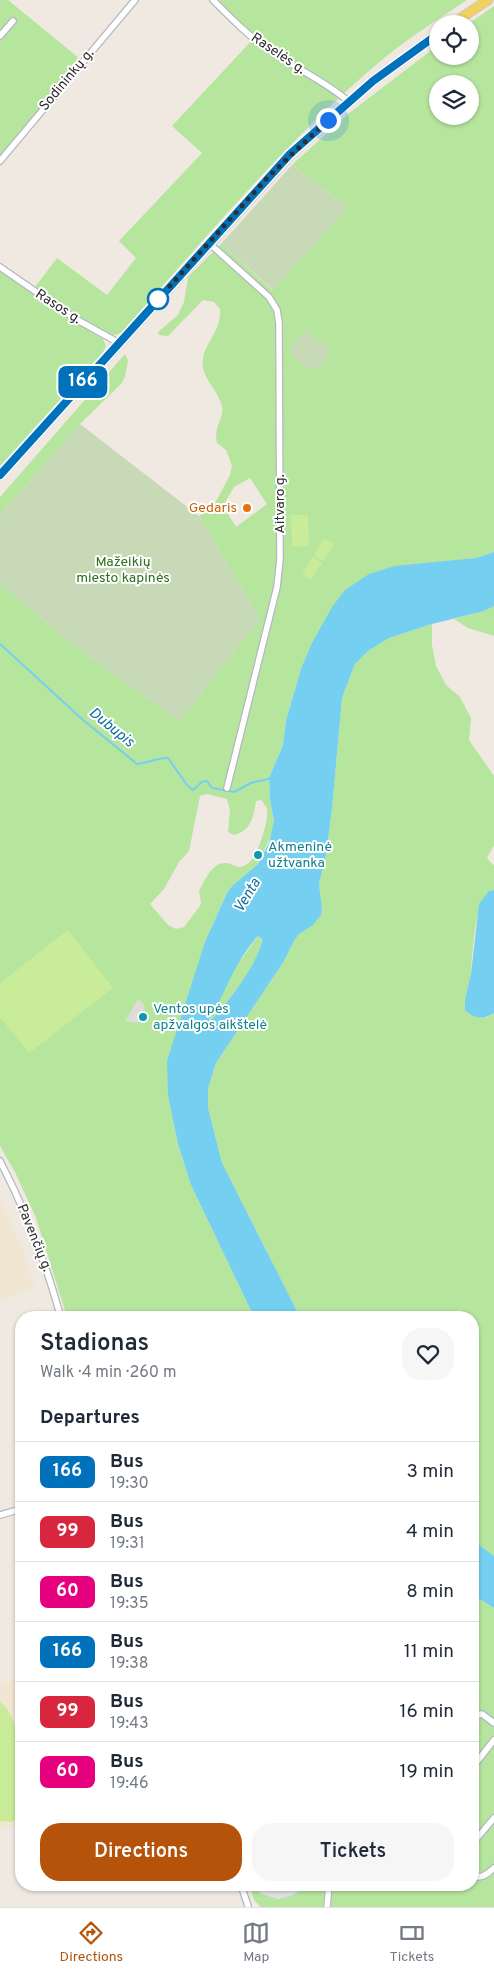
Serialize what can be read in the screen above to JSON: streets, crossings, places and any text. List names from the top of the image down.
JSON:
{
  "streets": {
    "street": [
      "Raselės g.",
      "Sodininkų g.",
      "Rasos g.",
      "Aitvaro g.",
      "Pavenčių g."
    ]
  },
  "water": ["Dubupis", "Venta"],
  "parks": ["Mažeikių miesto kapinės"],
  "places": ["Gedaris", "Akmeninė užtvanka", "Ventos upės apžvalgos aikštelė"],
  "lines": ["bus line 166"],
  "page": {
    "on_map": "166",
    "heading": [
      ["Stadionas", "Walk · 4 min · 260 m"],
      "Departures"
    ],
    "list": [
      {
        "mark": "166",
        "name": "Bus",
        "note": "19:30",
        "value": "3 min"
      },
      {
        "mark": "99",
        "name": "Bus",
        "note": "19:31",
        "value": "4 min"
      },
      {
        "mark": "60",
        "name": "Bus",
        "note": "19:35",
        "value": "8 min"
      },
      {
        "mark": "166",
        "name": "Bus",
        "note": "19:38",
        "value": "11 min"
      },
      {
        "mark": "99",
        "name": "Bus",
        "note": "19:43",
        "value": "16 min"
      },
      {
        "mark": "60",
        "name": "Bus",
        "note": "19:46",
        "value": "19 min"
      }
    ],
    "buttons": ["Directions", "Tickets"],
    "tabs": ["Directions", "Map", "Tickets"]
  }
}
